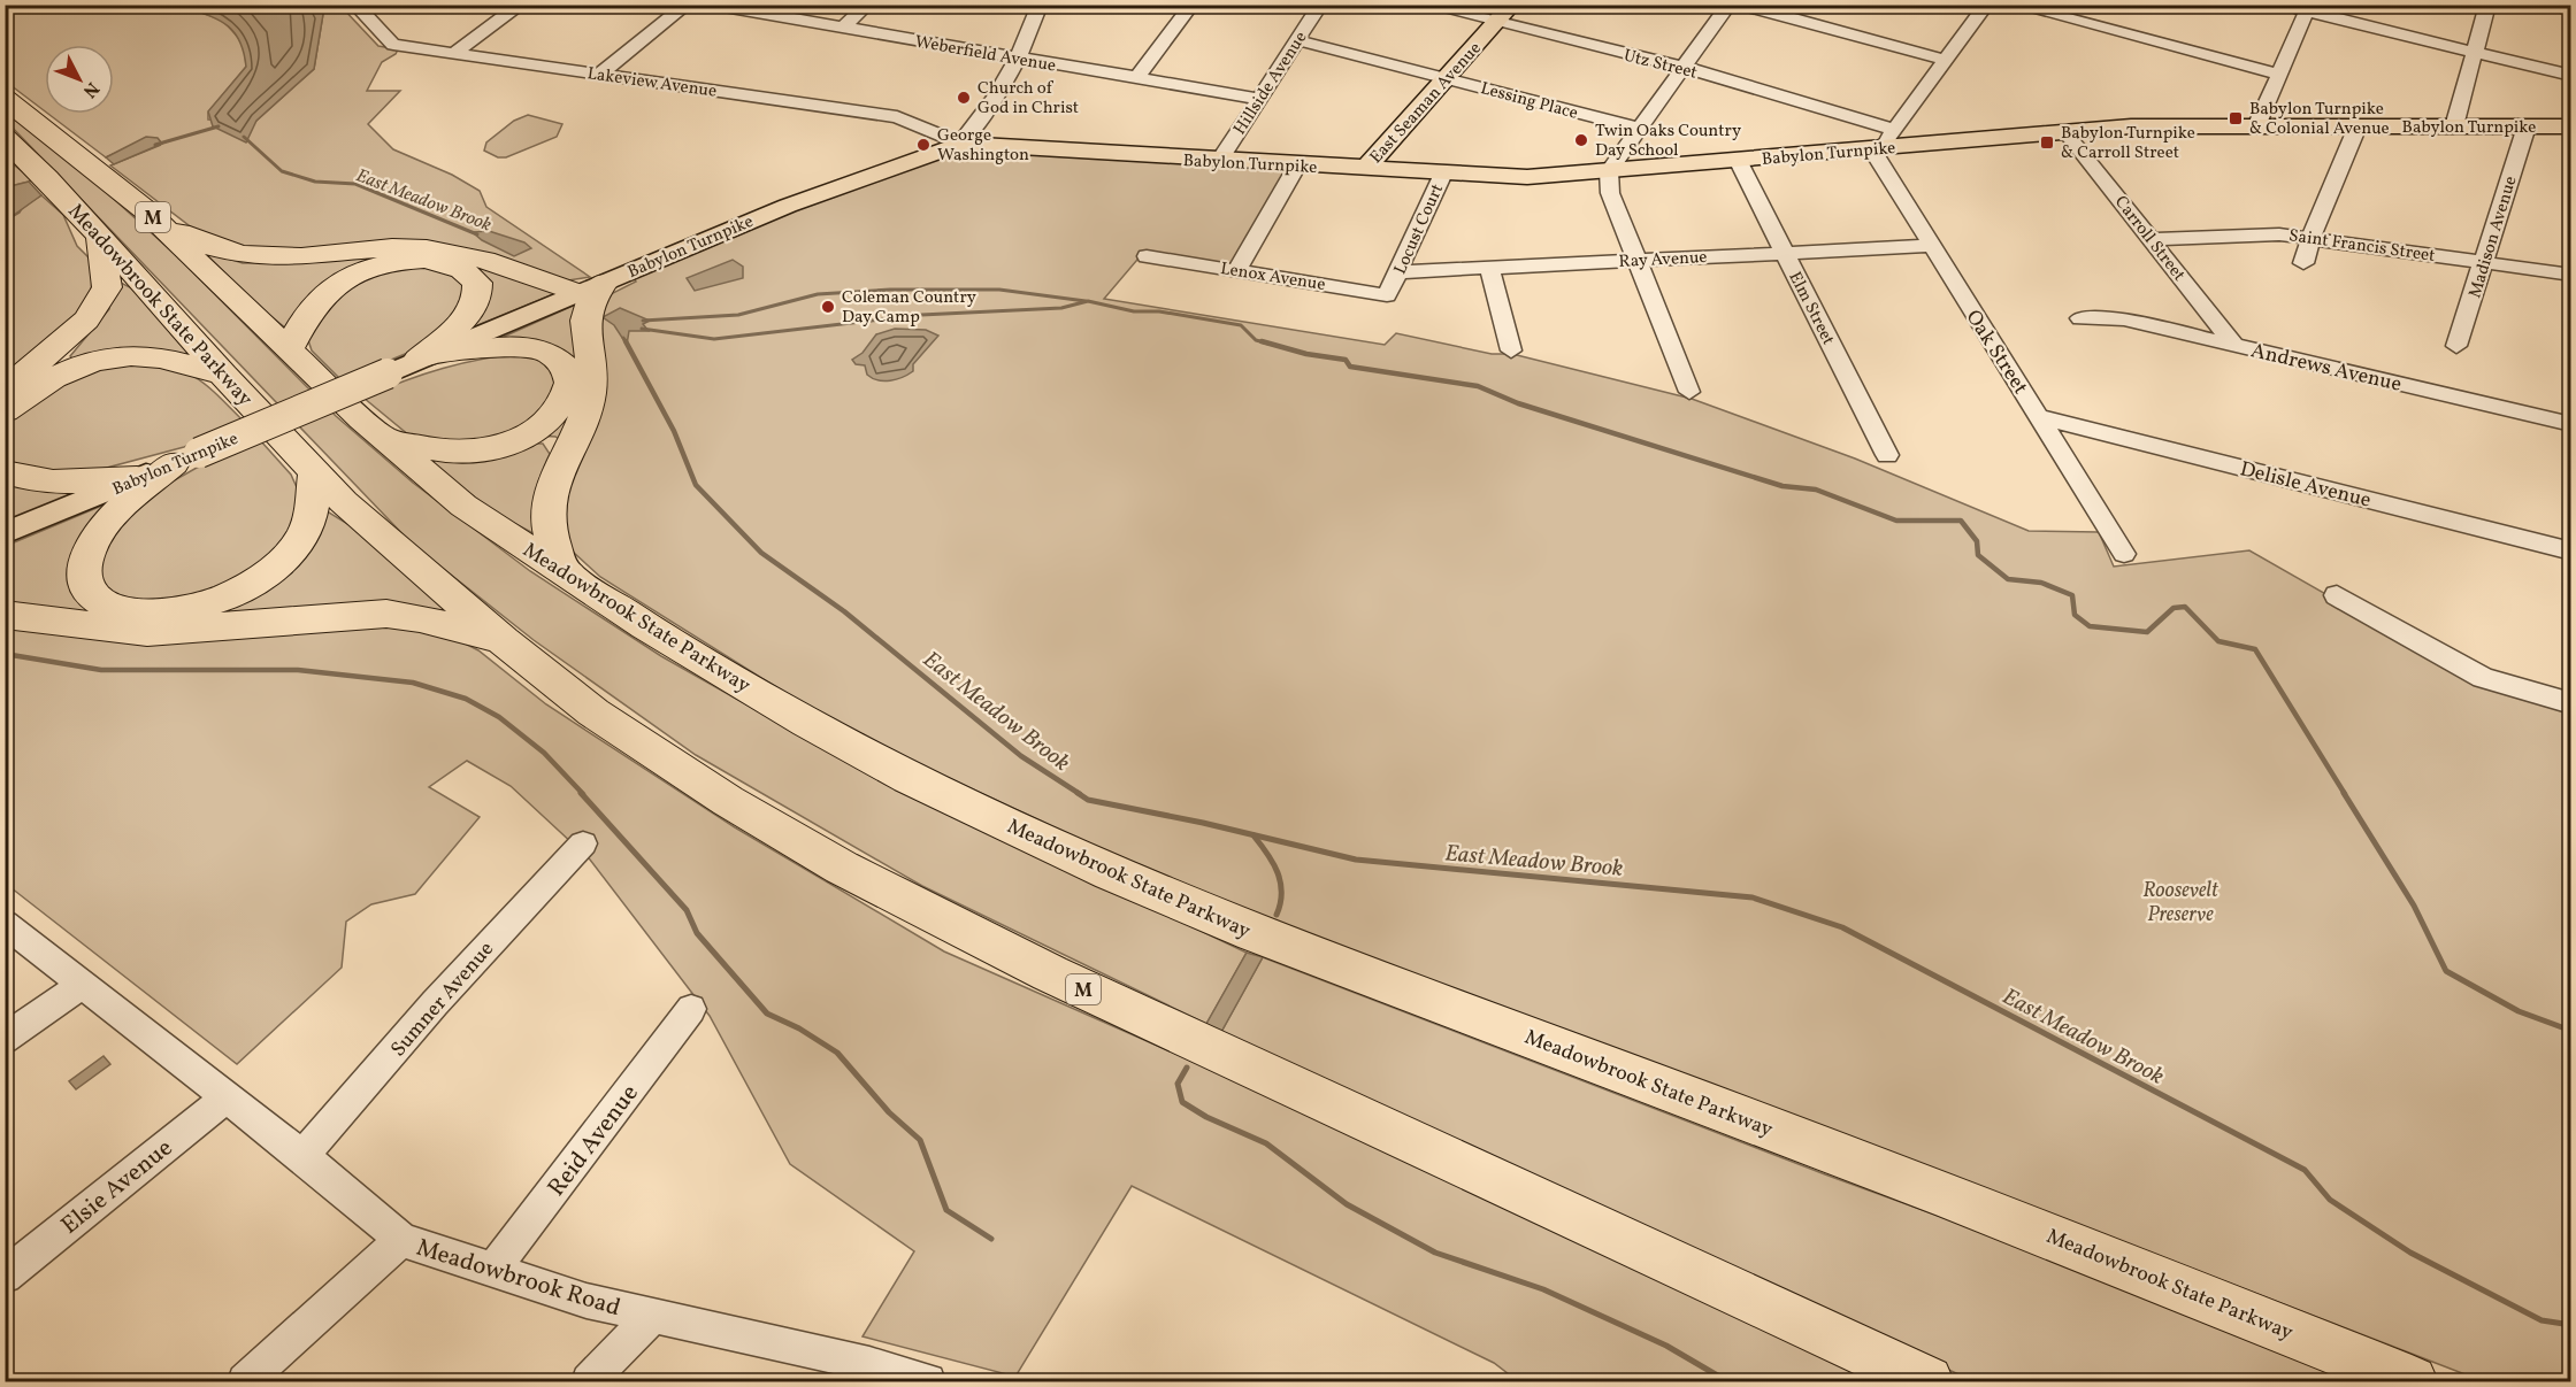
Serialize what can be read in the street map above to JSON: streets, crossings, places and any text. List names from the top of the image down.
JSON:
{
  "streets": {
    "highway": ["M", "Meadowbrook State Parkway"],
    "main road": ["East Seaman Avenue", "Babylon Turnpike"],
    "street": [
      "Weberfield Avenue",
      "Utz Street",
      "Lakeview Avenue",
      "Hillside Avenue",
      "Lessing Place",
      "Locust Court",
      "Madison Avenue",
      "Carroll Street",
      "Saint Francis Street",
      "Ray Avenue",
      "Lenox Avenue",
      "Elm Street",
      "Oak Street",
      "Andrews Avenue",
      "Delisle Avenue",
      "Sumner Avenue",
      "Reid Avenue",
      "Elsie Avenue",
      "Meadowbrook Road"
    ]
  },
  "crossings": [
    ["Weberfield Avenue", "Hillside Avenue"],
    ["Utz Street", "East Seaman Avenue"],
    ["Lakeview Avenue", "Babylon Turnpike"],
    ["Hillside Avenue", "Lessing Place"],
    ["Hillside Avenue", "Babylon Turnpike"],
    ["Lessing Place", "East Seaman Avenue"],
    ["East Seaman Avenue", "Babylon Turnpike"],
    ["Babylon Turnpike", "Locust Court"],
    ["Babylon Turnpike", "Madison Avenue"],
    ["Babylon Turnpike", "Carroll Street"],
    ["Babylon Turnpike", "Elm Street"],
    ["Babylon Turnpike", "Oak Street"],
    ["Locust Court", "Ray Avenue"],
    ["Locust Court", "Lenox Avenue"],
    ["Madison Avenue", "Saint Francis Street"],
    ["Carroll Street", "Saint Francis Street"],
    ["Carroll Street", "Andrews Avenue"],
    ["Ray Avenue", "Lenox Avenue"],
    ["Ray Avenue", "Elm Street"],
    ["Ray Avenue", "Oak Street"],
    ["Oak Street", "Delisle Avenue"],
    ["Sumner Avenue", "Meadowbrook Road"],
    ["Reid Avenue", "Meadowbrook Road"],
    ["Elsie Avenue", "Meadowbrook Road"]
  ],
  "water": ["East Meadow Brook"],
  "parks": ["Roosevelt Preserve"],
  "places": {
    "other": [
      "Church of God in Christ",
      "Twin Oaks Country Day School",
      "George Washington",
      "Coleman Country Day Camp"
    ],
    "transit": ["Babylon Turnpike & Colonial Avenue", "Babylon Turnpike & Carroll Street"]
  },
  "north": "bottom right"
}
